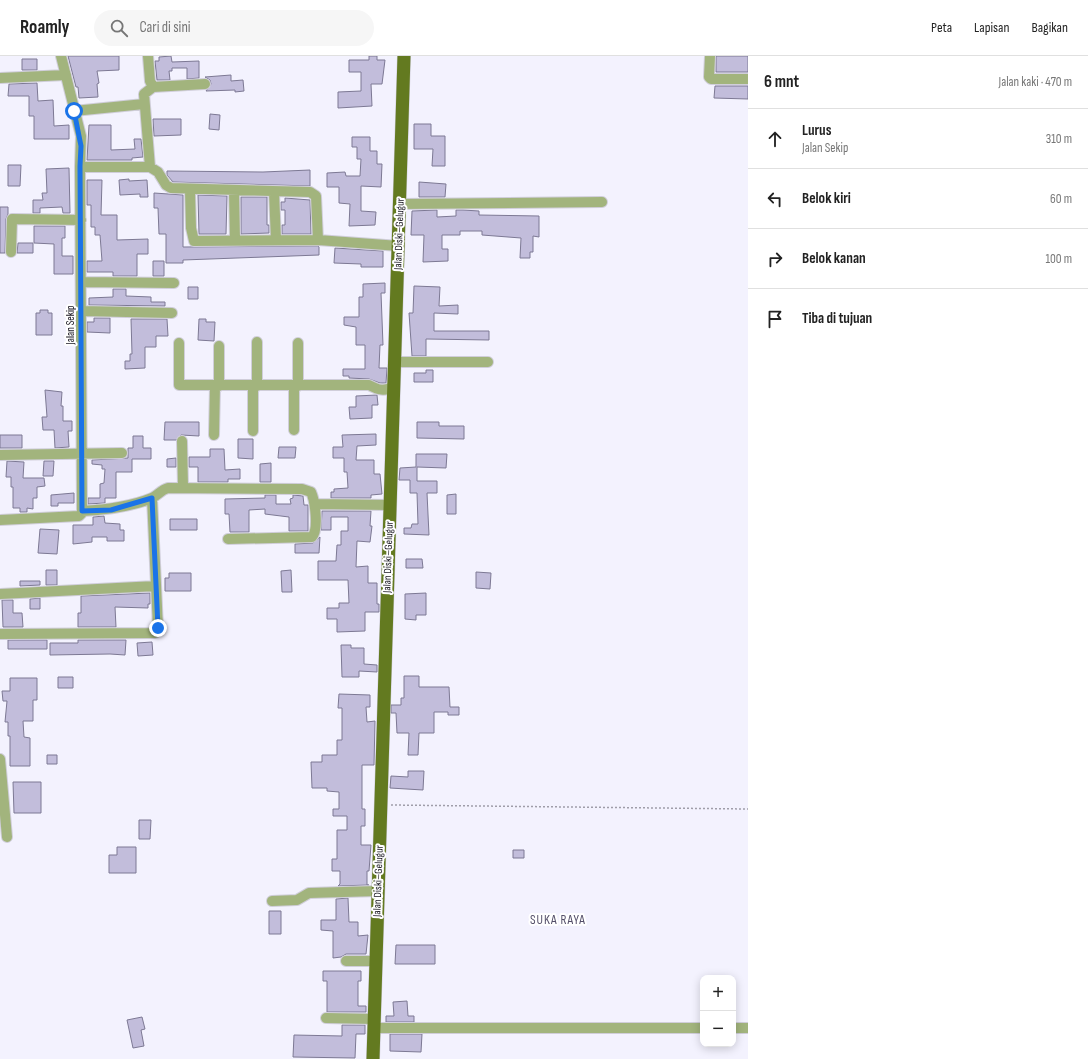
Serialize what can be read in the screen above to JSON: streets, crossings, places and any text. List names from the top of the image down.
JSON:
{
  "streets": {
    "main road": ["Jalan Diski–Gelugur"],
    "street": ["Jalan Sekip"]
  },
  "districts": ["SUKA RAYA"],
  "page": {
    "header": "Roamly",
    "search": "Cari di sini",
    "nav": ["Peta", "Lapisan", "Bagikan"],
    "heading": ["6 mnt", "Jalan kaki · 470 m"],
    "list": [
      ["Lurus", "Jalan Sekip", "310 m"],
      ["Belok kiri", "60 m"],
      ["Belok kanan", "100 m"],
      "Tiba di tujuan"
    ],
    "map_buttons": ["+", "−"]
  }
}
